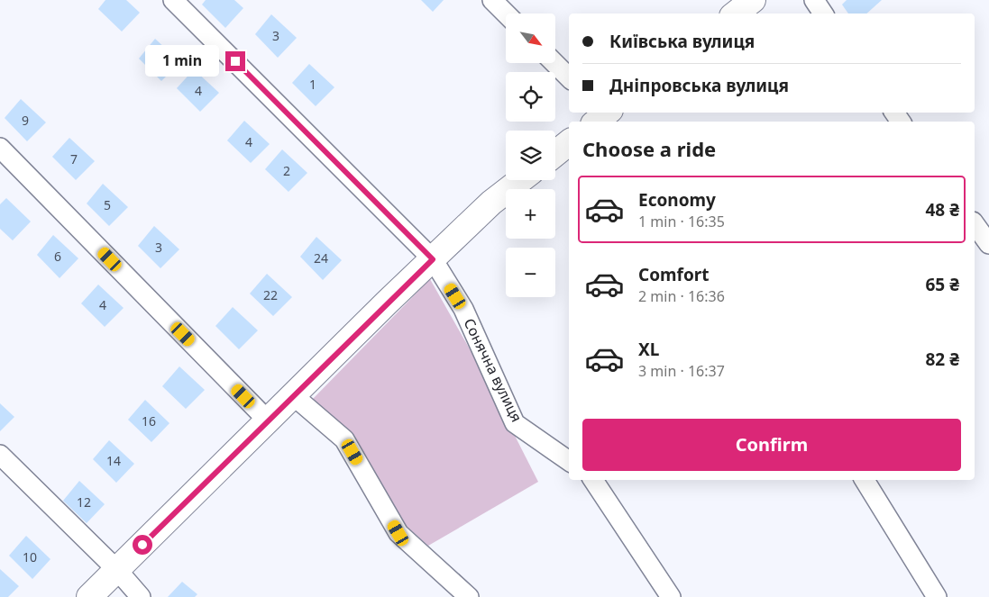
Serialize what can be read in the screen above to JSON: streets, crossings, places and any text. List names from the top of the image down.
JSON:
{
  "streets": {
    "street": ["Сонячна вулиця"]
  },
  "house_numbers": [
    "3",
    "1",
    "4",
    "9",
    "4",
    "7",
    "2",
    "5",
    "3",
    "6",
    "24",
    "22",
    "4",
    "16",
    "14",
    "12",
    "10"
  ],
  "north": "bottom right",
  "page": {
    "map_buttons": ["+", "−"],
    "banner": ["Київська вулиця", "Дніпровська вулиця"],
    "bubble": "1 min",
    "heading": "Choose a ride",
    "list": [
      {
        "name": "Economy",
        "note": "1 min · 16:35",
        "value": "48 ₴"
      },
      {
        "name": "Comfort",
        "note": "2 min · 16:36",
        "value": "65 ₴"
      },
      {
        "name": "XL",
        "note": "3 min · 16:37",
        "value": "82 ₴"
      }
    ],
    "buttons": "Confirm"
  }
}
